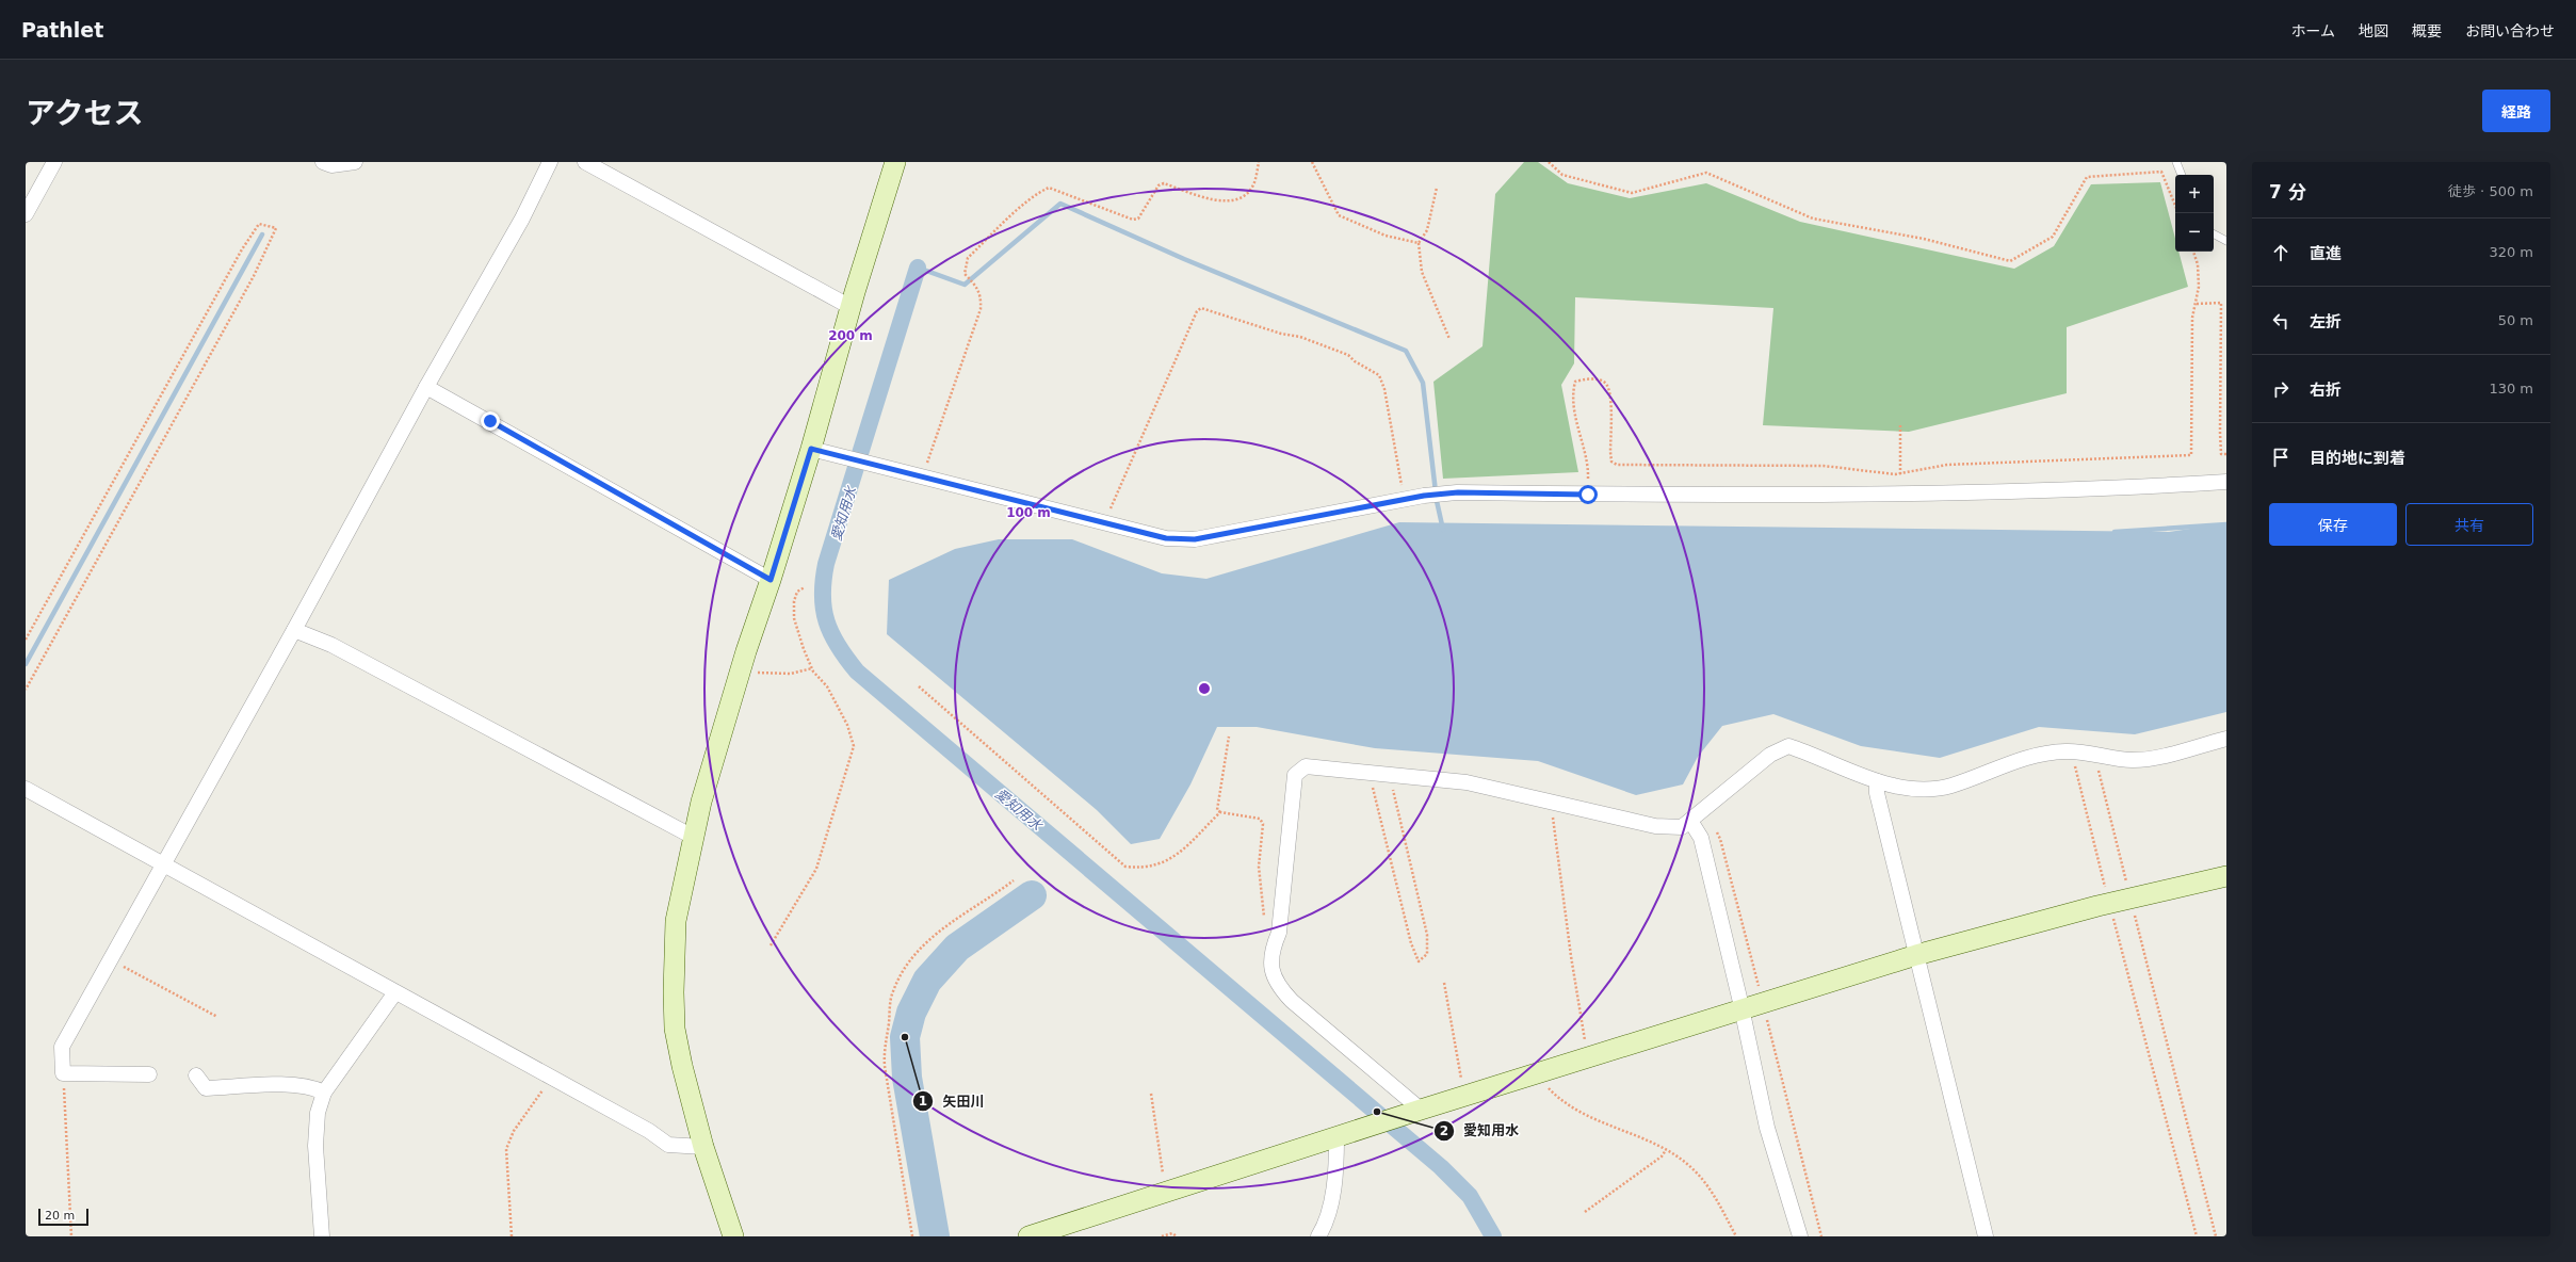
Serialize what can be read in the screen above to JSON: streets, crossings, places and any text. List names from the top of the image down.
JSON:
{
  "water": ["愛知用水"],
  "places": ["矢田川", "愛知用水"],
  "scale_bar": "20 m",
  "page": {
    "header": "Pathlet",
    "nav": [
      "ホーム",
      "地図",
      "概要",
      "お問い合わせ"
    ],
    "title": "アクセス",
    "buttons": [
      "経路",
      ["保存", "共有"]
    ],
    "heading": ["7 分", "徒歩 · 500 m"],
    "map_buttons": ["+", "−"],
    "list": [
      ["直進", "320 m"],
      ["左折", "50 m"],
      ["右折", "130 m"],
      "目的地に到着"
    ],
    "scale": "20 m"
  },
  "rings": ["200 m", "100 m"]
}
